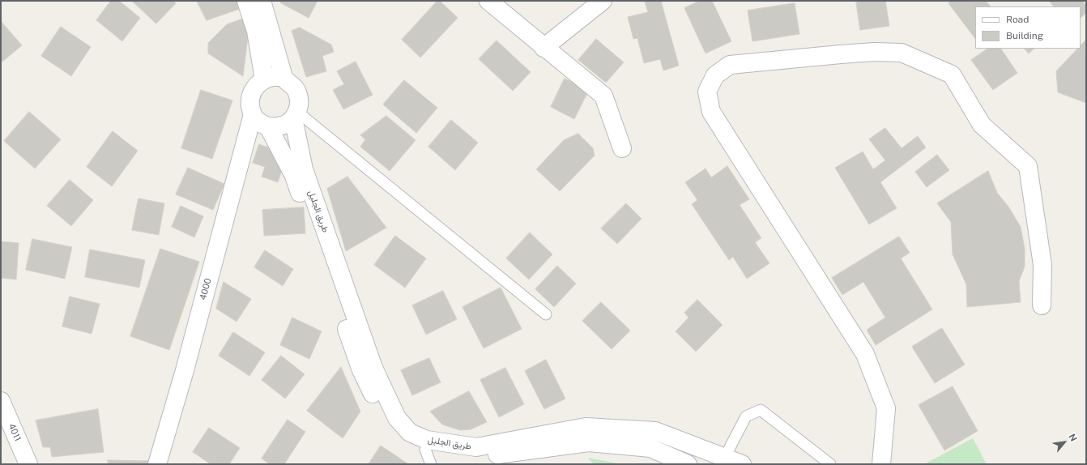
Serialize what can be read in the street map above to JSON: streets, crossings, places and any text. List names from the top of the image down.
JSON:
{
  "streets": {
    "street": ["طريق الجليل", "4000", "4011"]
  },
  "crossings": [
    ["طريق الجليل", "4000"]
  ],
  "legend": ["Road", "Building"],
  "north": "top right"
}
